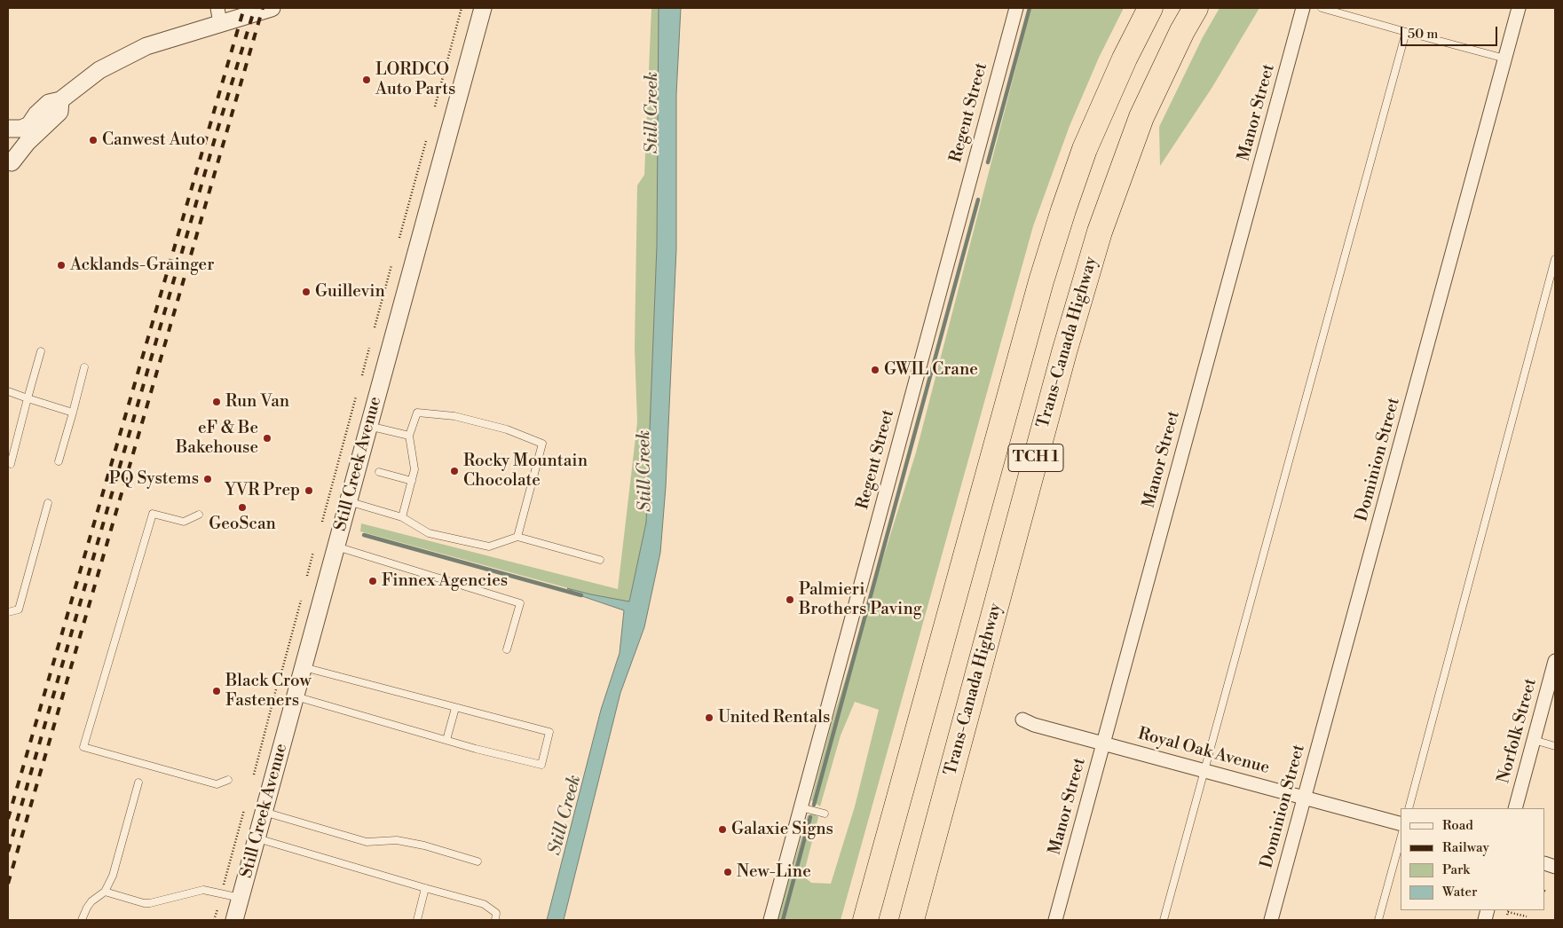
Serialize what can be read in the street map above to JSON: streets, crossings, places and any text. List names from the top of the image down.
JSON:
{
  "streets": {
    "highway": ["Trans-Canada Highway", "TCH 1"],
    "street": [
      "Regent Street",
      "Manor Street",
      "Dominion Street",
      "Still Creek Avenue",
      "Norfolk Street",
      "Royal Oak Avenue"
    ]
  },
  "crossings": [
    ["Manor Street", "Royal Oak Avenue"],
    ["Dominion Street", "Royal Oak Avenue"]
  ],
  "water": ["Still Creek"],
  "places": [
    "LORDCO Auto Parts",
    "Canwest Auto",
    "Acklands-Grainger",
    "Guillevin",
    "GWIL Crane",
    "Run Van",
    "eF & Be Bakehouse",
    "Rocky Mountain Chocolate",
    "PQ Systems",
    "YVR Prep",
    "GeoScan",
    "Finnex Agencies",
    "Palmieri Brothers Paving",
    "Black Crow Fasteners",
    "United Rentals",
    "Galaxie Signs",
    "New-Line"
  ],
  "legend": [
    "Road",
    "Railway",
    "Park",
    "Water"
  ],
  "scale_bar": "50 m"
}
